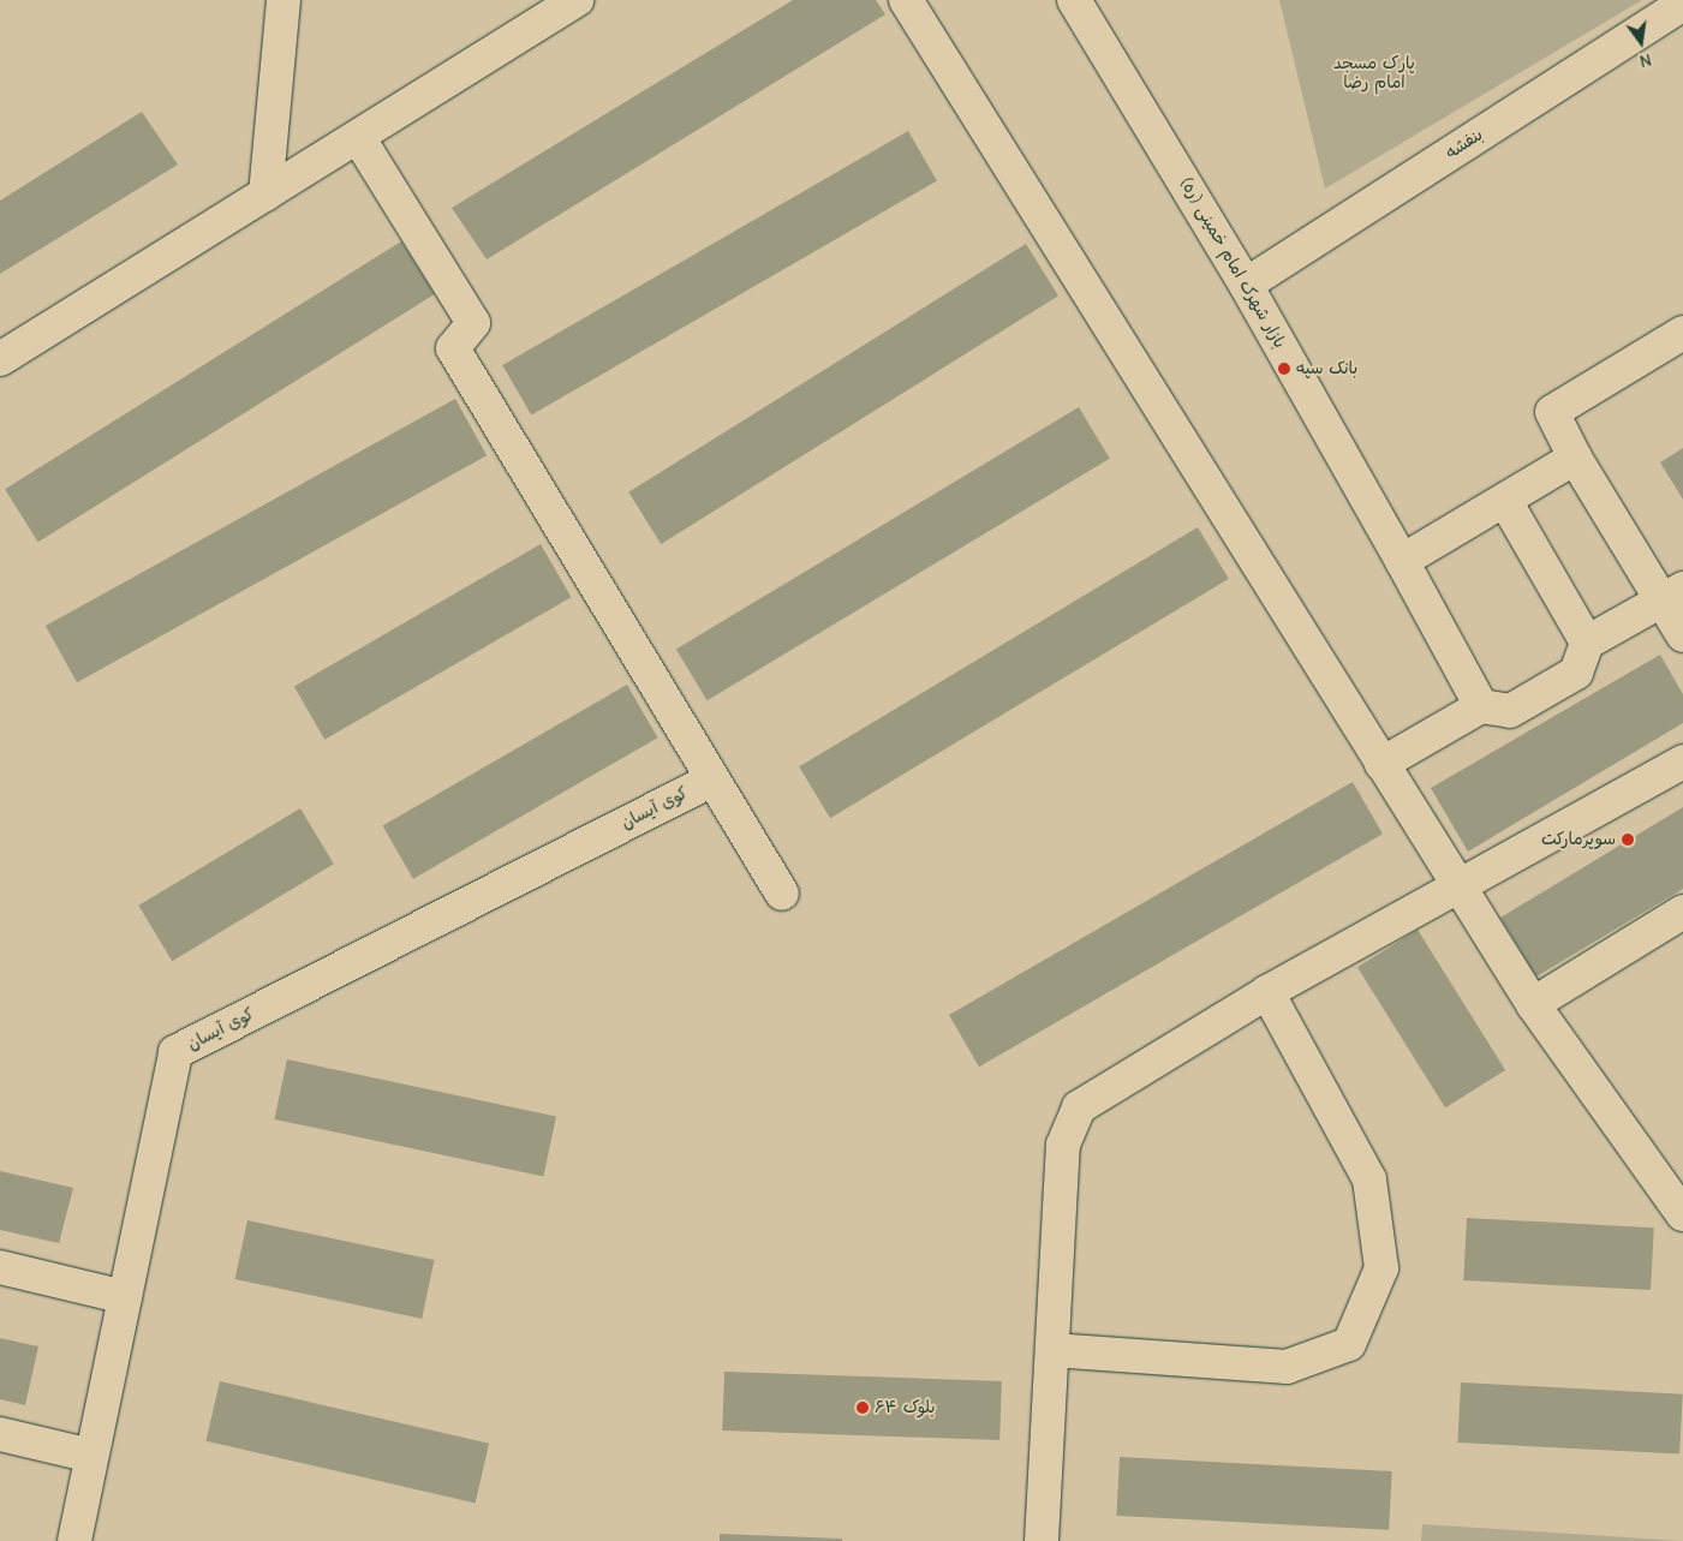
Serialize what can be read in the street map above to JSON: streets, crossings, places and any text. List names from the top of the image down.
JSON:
{
  "streets": {
    "street": ["بنفشه", "بازار شهرک امام خمینی (ره)", "کوی آیسان"]
  },
  "crossings": [
    ["بنفشه", "بازار شهرک امام خمینی (ره)"]
  ],
  "parks": ["پارک مسجد امام رضا"],
  "places": ["بانک سپه", "سوپرمارکت", "بلوک ۶۴"],
  "north": "bottom"
}
